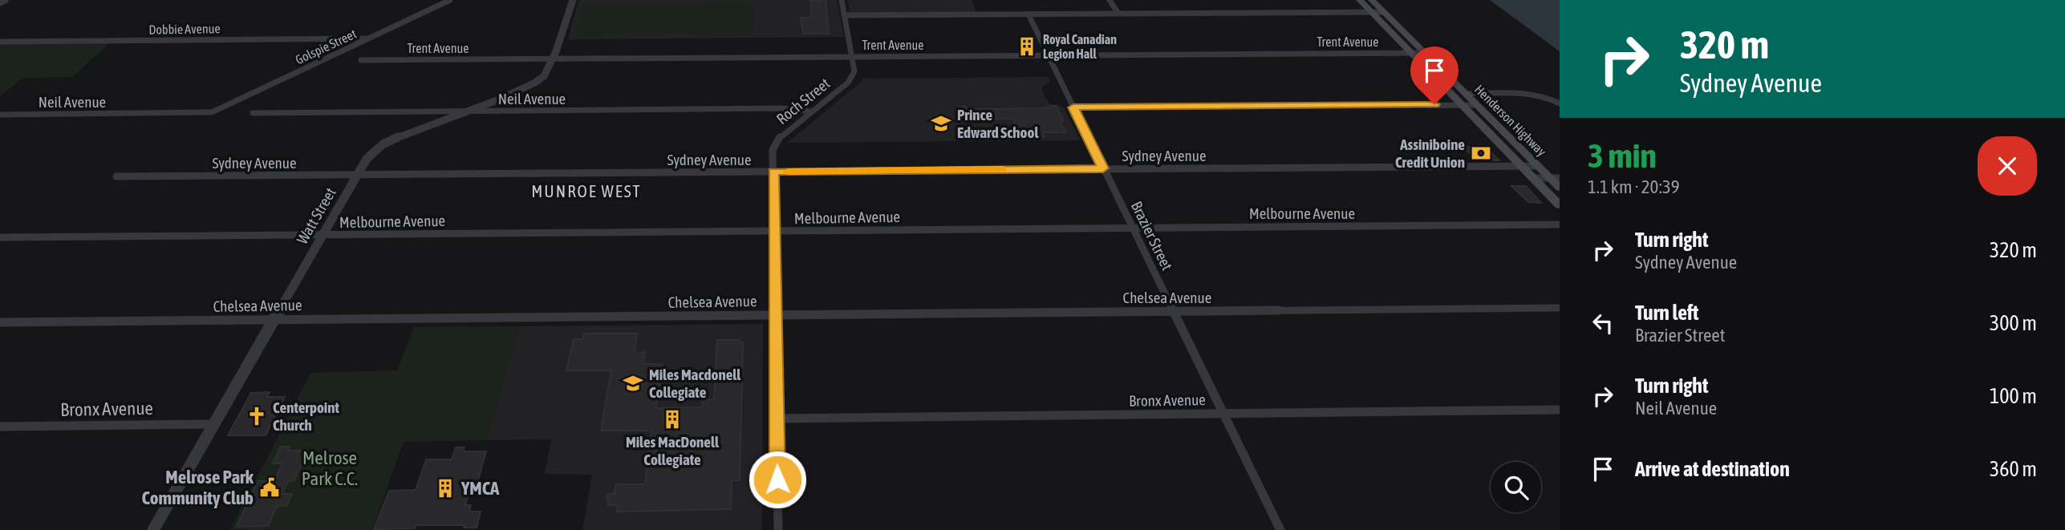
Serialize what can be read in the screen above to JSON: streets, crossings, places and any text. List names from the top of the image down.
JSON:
{
  "streets": {
    "main road": ["Henderson Highway"],
    "street": [
      "Dobbie Avenue",
      "Trent Avenue",
      "Golspie Street",
      "Neil Avenue",
      "Roch Street",
      "Sydney Avenue",
      "Melbourne Avenue",
      "Watt Street",
      "Brazier Street",
      "Chelsea Avenue",
      "Bronx Avenue"
    ]
  },
  "crossings": [
    ["Dobbie Avenue", "Golspie Street"],
    ["Trent Avenue", "Roch Street"],
    ["Trent Avenue", "Henderson Highway"],
    ["Trent Avenue", "Watt Street"],
    ["Trent Avenue", "Brazier Street"],
    ["Golspie Street", "Neil Avenue"],
    ["Neil Avenue", "Roch Street"],
    ["Neil Avenue", "Watt Street"],
    ["Roch Street", "Sydney Avenue"],
    ["Roch Street", "Melbourne Avenue"],
    ["Roch Street", "Chelsea Avenue"],
    ["Roch Street", "Bronx Avenue"],
    ["Henderson Highway", "Sydney Avenue"],
    ["Sydney Avenue", "Watt Street"],
    ["Sydney Avenue", "Brazier Street"],
    ["Melbourne Avenue", "Watt Street"],
    ["Melbourne Avenue", "Brazier Street"],
    ["Watt Street", "Chelsea Avenue"],
    ["Watt Street", "Bronx Avenue"],
    ["Brazier Street", "Chelsea Avenue"],
    ["Brazier Street", "Bronx Avenue"]
  ],
  "districts": ["MUNROE WEST"],
  "parks": ["Melrose Park C.C."],
  "places": {
    "building": ["Royal Canadian Legion Hall", "Miles MacDonell Collegiate", "YMCA"],
    "school or university": ["Prince Edward School", "Miles Macdonell Collegiate"],
    "bank": ["Assiniboine Credit Union"],
    "church": ["Centerpoint Church"],
    "public building": ["Melrose Park Community Club"]
  },
  "page": {
    "turn": ["320 m", "Sydney Avenue"],
    "heading": ["3 min", "1.1 km · 20:39"],
    "list": [
      {
        "name": "Turn right",
        "note": "Sydney Avenue",
        "value": "320 m"
      },
      {
        "name": "Turn left",
        "note": "Brazier Street",
        "value": "300 m"
      },
      {
        "name": "Turn right",
        "note": "Neil Avenue",
        "value": "100 m"
      },
      {
        "name": "Arrive at destination",
        "value": "360 m"
      }
    ]
  }
}
